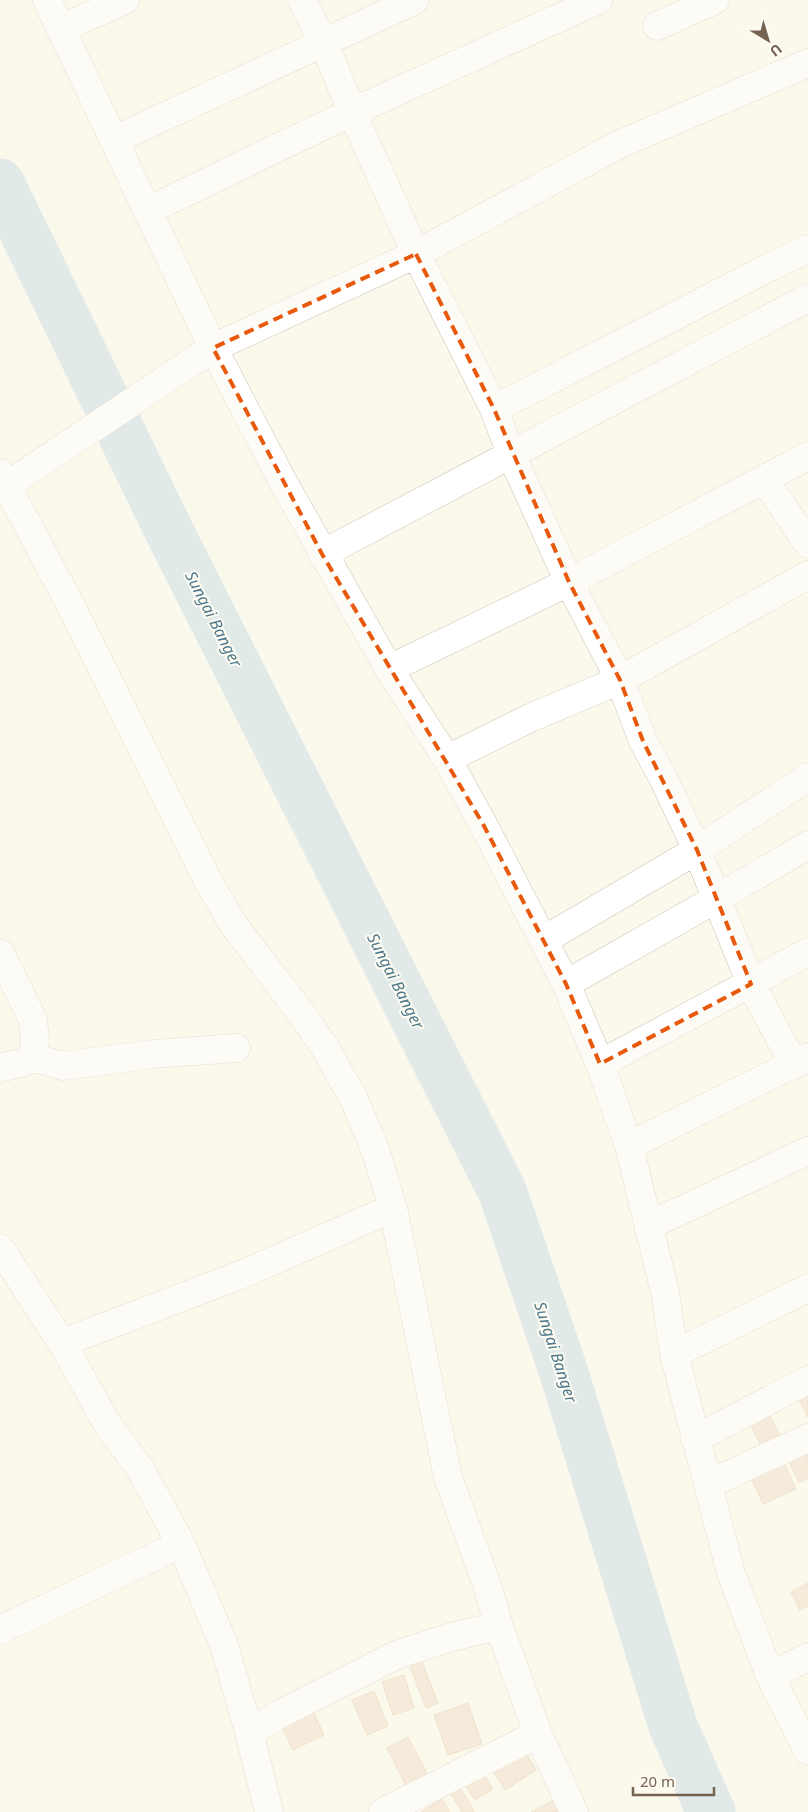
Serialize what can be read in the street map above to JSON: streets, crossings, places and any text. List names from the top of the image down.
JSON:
{
  "water": ["Sungai Banger"],
  "scale_bar": "20 m",
  "north": "bottom right"
}
